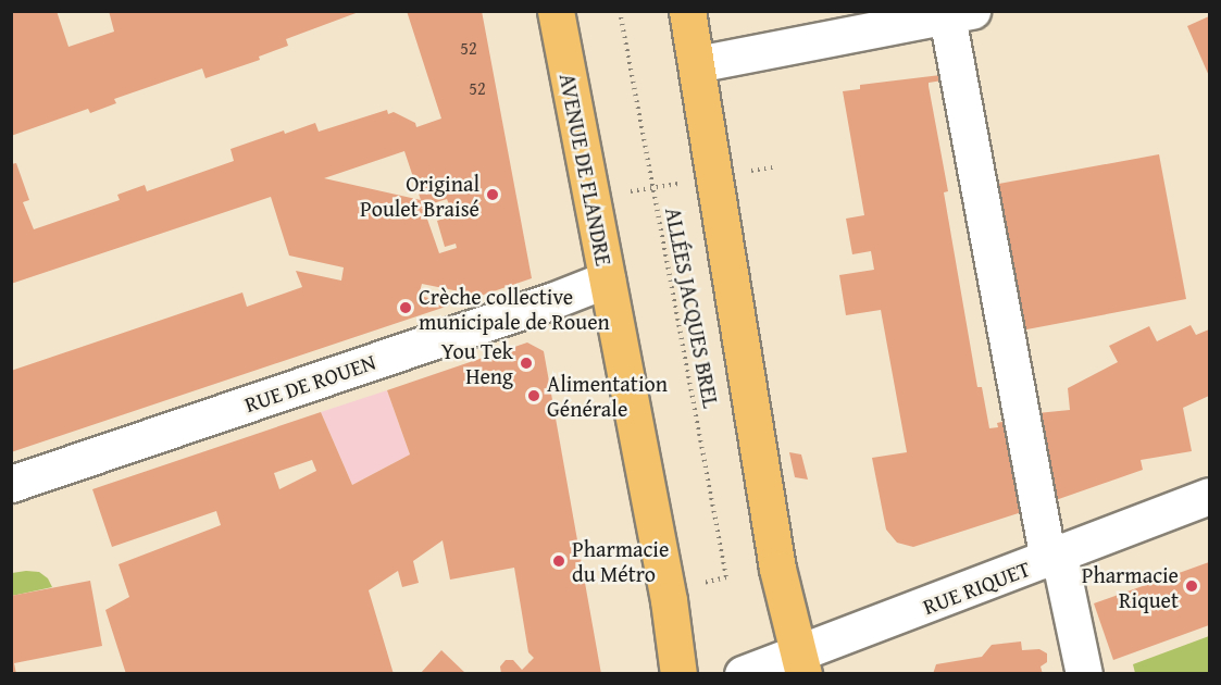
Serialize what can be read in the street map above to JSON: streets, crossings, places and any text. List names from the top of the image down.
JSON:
{
  "streets": {
    "main road": ["AVENUE DE FLANDRE"],
    "street": ["RUE DE ROUEN", "RUE RIQUET"],
    "path": ["ALLÉES JACQUES BREL"]
  },
  "crossings": [
    ["AVENUE DE FLANDRE", "RUE DE ROUEN"]
  ],
  "places": [
    "Original Poulet Braisé",
    "Crèche collective municipale de Rouen",
    "You Tek Heng",
    "Alimentation Générale",
    "Pharmacie du Métro",
    "Pharmacie Riquet"
  ],
  "house_numbers": ["52", "52"]
}
